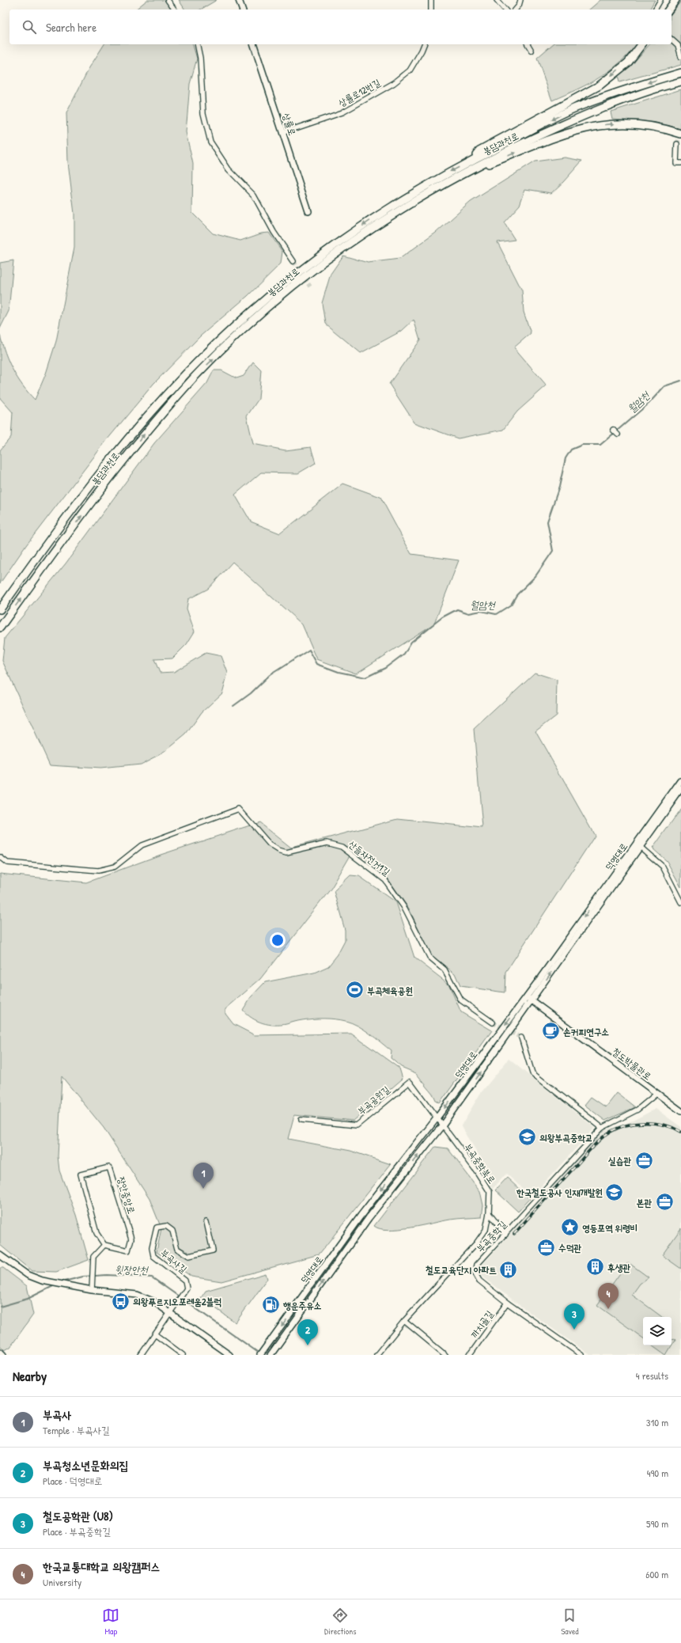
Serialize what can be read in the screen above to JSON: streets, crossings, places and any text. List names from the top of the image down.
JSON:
{
  "streets": {
    "highway": ["봉담과천로"],
    "street": [
      "상률로12번길",
      "상률로",
      "덕영대로",
      "산들자전거1길",
      "철도박물관로",
      "부곡공원길",
      "부곡중학북로",
      "장안중앙로",
      "부곡중학길",
      "부곡사길",
      "까치골길"
    ]
  },
  "crossings": [
    ["상률로12번길", "상률로"],
    ["덕영대로", "철도박물관로"],
    ["덕영대로", "부곡공원길"],
    ["덕영대로", "부곡중학북로"],
    ["철도박물관로", "부곡중학길"],
    ["부곡공원길", "부곡중학북로"],
    ["부곡중학길", "까치골길"]
  ],
  "water": ["월암천", "윗장안천"],
  "places": {
    "sports": ["부곡체육공원"],
    "cafe": ["손커피연구소"],
    "school or university": ["의왕부곡중학교", "한국철도공사 인재개발원"],
    "office": ["실습관", "본관", "수덕관"],
    "place": ["영등포역 위령비"],
    "building": ["후생관", "철도교육단지 아파트"],
    "bus stop": ["의왕푸르지오포레움2블럭"],
    "fuel station": ["행운주유소"]
  },
  "page": {
    "search": "Search here",
    "pins": [
      "1",
      "4",
      "3",
      "2"
    ],
    "heading": ["Nearby", "4 results"],
    "list": [
      {
        "mark": "1",
        "name": "부곡사",
        "note": "Temple · 부곡사길",
        "value": "310 m"
      },
      {
        "mark": "2",
        "name": "부곡청소년문화의집",
        "note": "Place · 덕영대로",
        "value": "490 m"
      },
      {
        "mark": "3",
        "name": "철도공학관 (U8)",
        "note": "Place · 부곡중학길",
        "value": "590 m"
      },
      {
        "mark": "4",
        "name": "한국교통대학교 의왕캠퍼스",
        "note": "University",
        "value": "600 m"
      }
    ],
    "nav": ["Map", "Directions", "Saved"]
  }
}
